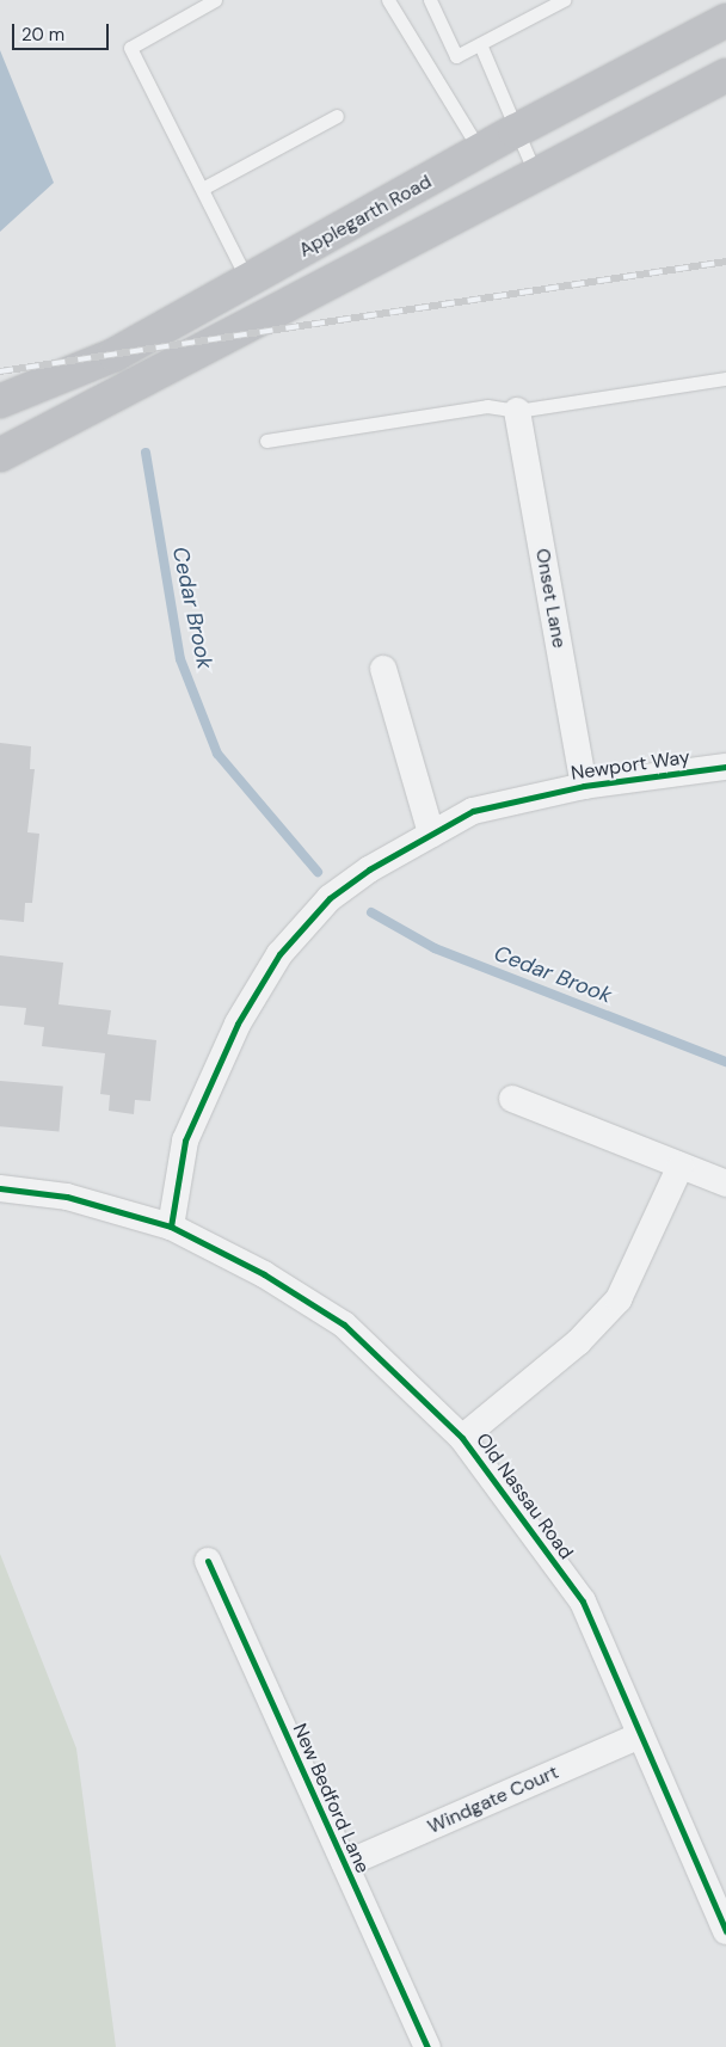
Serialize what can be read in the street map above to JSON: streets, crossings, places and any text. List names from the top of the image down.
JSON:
{
  "streets": {
    "main road": ["Applegarth Road"],
    "street": [
      "Onset Lane",
      "Newport Way",
      "Old Nassau Road",
      "New Bedford Lane",
      "Windgate Court"
    ]
  },
  "crossings": [
    ["Onset Lane", "Newport Way"],
    ["Newport Way", "Old Nassau Road"],
    ["Old Nassau Road", "Windgate Court"],
    ["New Bedford Lane", "Windgate Court"]
  ],
  "water": ["Cedar Brook"],
  "scale_bar": "20 m"
}
